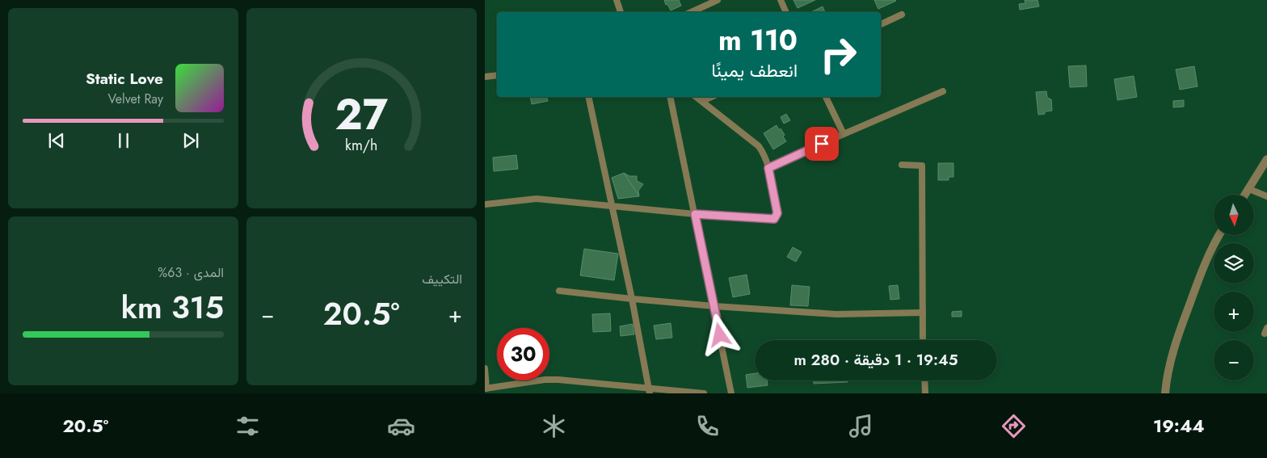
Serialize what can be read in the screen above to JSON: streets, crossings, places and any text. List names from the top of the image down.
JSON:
{
  "north": "bottom",
  "page": {
    "turn": ["110 m", "انعطف يمينًا"],
    "song": ["Static Love", "Velvet Ray"],
    "map_buttons": ["+", "−"],
    "tile": [
      "التكييف",
      ["المدى · 63%", "315 km"]
    ],
    "heat": ["−", "20.5°", "+"],
    "limit": "30",
    "trip": "19:45 · 1 دقيقة · 280 m",
    "tabs": ["19:44", "20.5°"],
    "gauge": ["27", "km/h"]
  }
}
